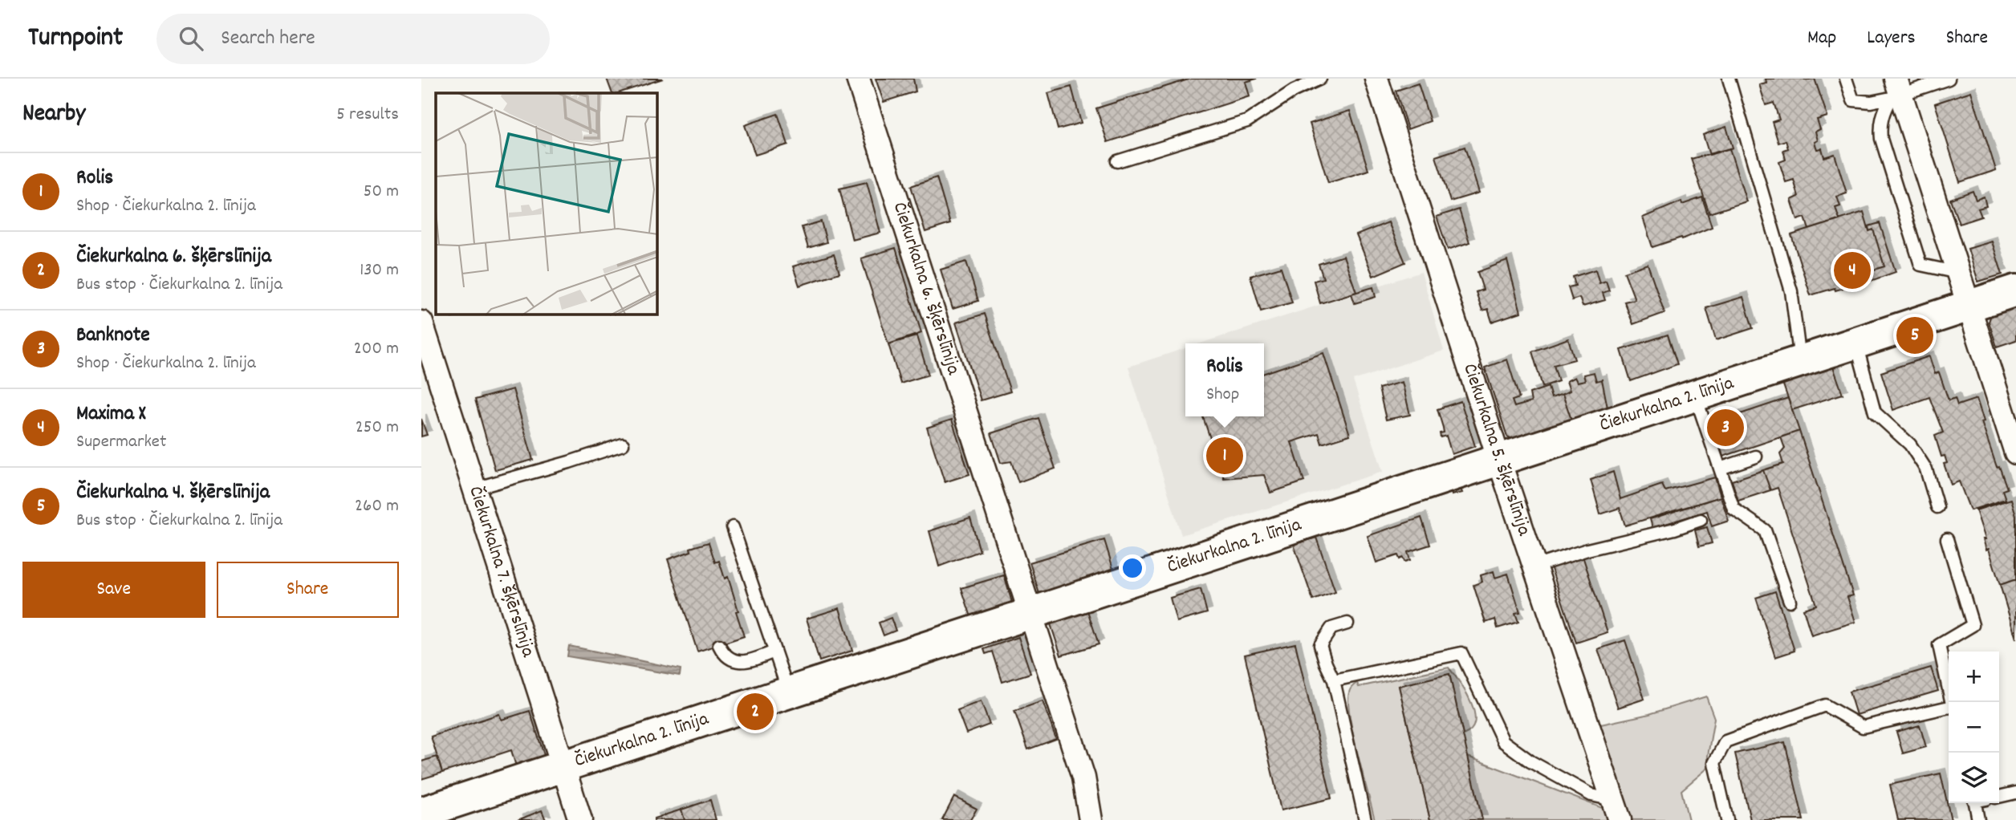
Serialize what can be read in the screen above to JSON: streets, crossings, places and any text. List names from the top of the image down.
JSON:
{
  "streets": {
    "street": [
      "Čiekurkalna 6. šķērslīnija",
      "Čiekurkalna 2. līnija",
      "Čiekurkalna 5. šķērslīnija",
      "Čiekurkalna 7. šķērslīnija"
    ]
  },
  "crossings": [
    ["Čiekurkalna 6. šķērslīnija", "Čiekurkalna 2. līnija"],
    ["Čiekurkalna 2. līnija", "Čiekurkalna 5. šķērslīnija"],
    ["Čiekurkalna 2. līnija", "Čiekurkalna 7. šķērslīnija"]
  ],
  "page": {
    "header": "Turnpoint",
    "search": "Search here",
    "nav": ["Map", "Layers", "Share"],
    "heading": ["Nearby", "5 results"],
    "list": [
      {
        "mark": "1",
        "name": "Rolis",
        "note": "Shop · Čiekurkalna 2. līnija",
        "value": "50 m"
      },
      {
        "mark": "2",
        "name": "Čiekurkalna 6. šķērslīnija",
        "note": "Bus stop · Čiekurkalna 2. līnija",
        "value": "130 m"
      },
      {
        "mark": "3",
        "name": "Banknote",
        "note": "Shop · Čiekurkalna 2. līnija",
        "value": "200 m"
      },
      {
        "mark": "4",
        "name": "Maxima X",
        "note": "Supermarket",
        "value": "250 m"
      },
      {
        "mark": "5",
        "name": "Čiekurkalna 4. šķērslīnija",
        "note": "Bus stop · Čiekurkalna 2. līnija",
        "value": "260 m"
      }
    ],
    "pins": [
      "4",
      "5",
      "3",
      "1",
      "2"
    ],
    "popup": ["Rolis", "Shop"],
    "buttons": ["Save", "Share"],
    "map_buttons": ["+", "−"]
  }
}
